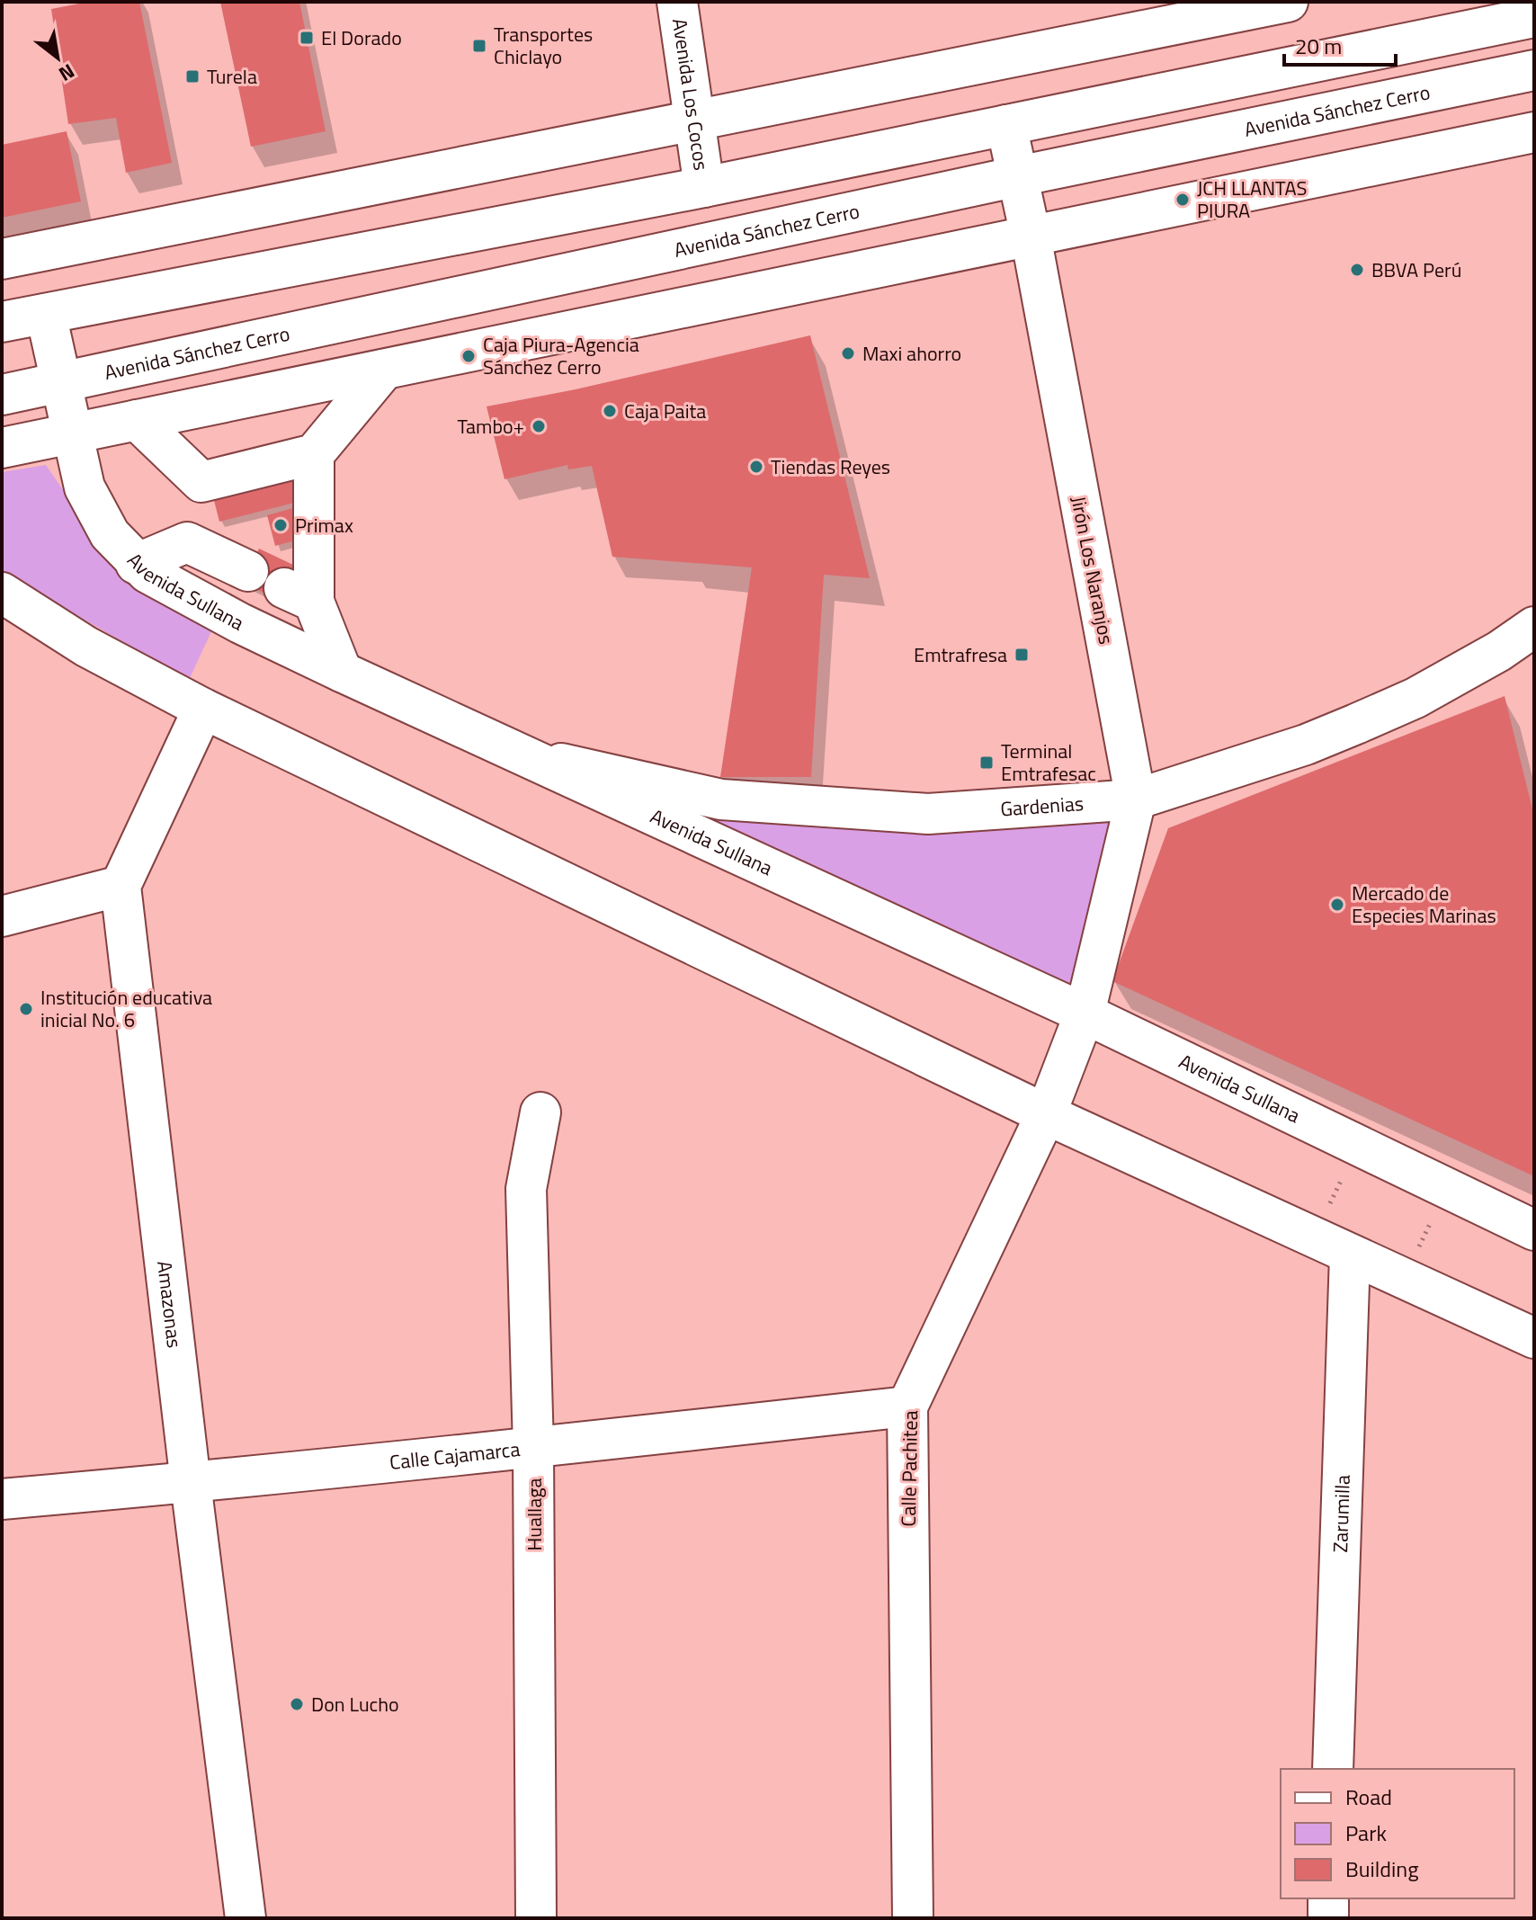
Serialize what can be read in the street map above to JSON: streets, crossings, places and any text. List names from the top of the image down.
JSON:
{
  "streets": {
    "main road": [
      "Avenida Los Cocos",
      "Avenida Sánchez Cerro",
      "Jirón Los Naranjos",
      "Avenida Sullana",
      "Gardenias",
      "Amazonas",
      "Calle Cajamarca",
      "Calle Pachitea",
      "Zarumilla",
      "Huallaga"
    ]
  },
  "crossings": [
    ["Avenida Sánchez Cerro", "Jirón Los Naranjos"],
    ["Avenida Sánchez Cerro", "Avenida Sullana"],
    ["Jirón Los Naranjos", "Avenida Sullana"],
    ["Jirón Los Naranjos", "Gardenias"],
    ["Jirón Los Naranjos", "Calle Pachitea"],
    ["Avenida Sullana", "Gardenias"],
    ["Avenida Sullana", "Calle Pachitea"],
    ["Amazonas", "Calle Cajamarca"],
    ["Calle Cajamarca", "Calle Pachitea"],
    ["Calle Cajamarca", "Huallaga"]
  ],
  "places": {
    "transit": [
      "El Dorado",
      "Transportes Chiclayo",
      "Turela",
      "Emtrafresa",
      "Terminal Emtrafesac"
    ],
    "other": [
      "JCH LLANTAS PIURA",
      "BBVA Perú",
      "Maxi ahorro",
      "Caja Piura-Agencia Sánchez Cerro",
      "Caja Paita",
      "Tambo+",
      "Tiendas Reyes",
      "Primax",
      "Mercado de Especies Marinas",
      "Institución educativa inicial No. 6",
      "Don Lucho"
    ]
  },
  "legend": ["Road", "Park", "Building"],
  "scale_bar": "20 m",
  "north": "bottom right"
}
